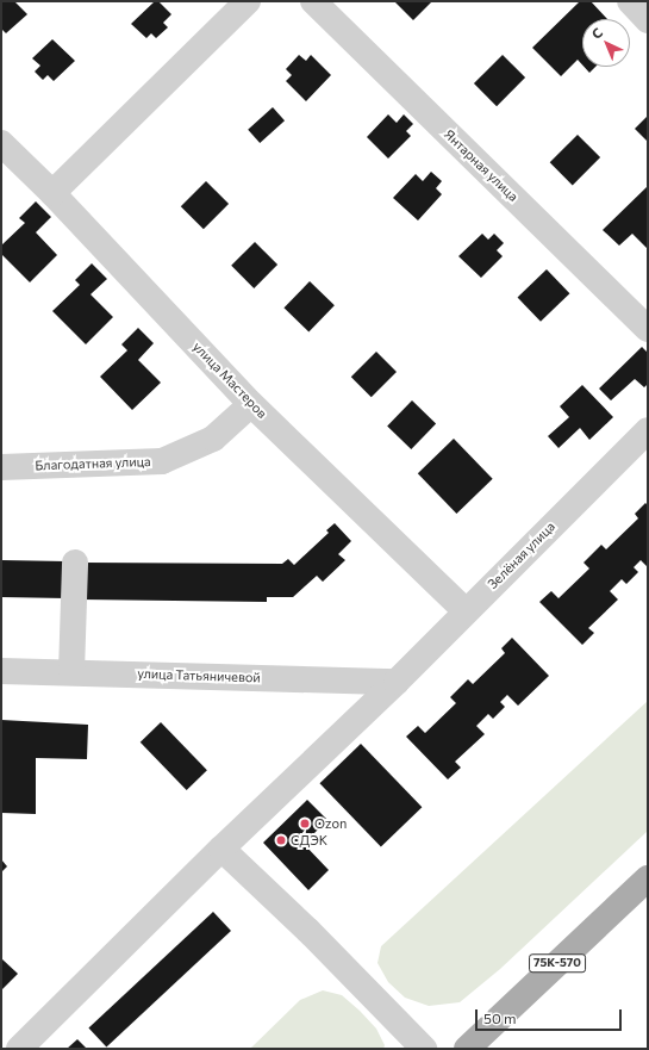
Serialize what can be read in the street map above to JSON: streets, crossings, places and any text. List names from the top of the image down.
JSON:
{
  "streets": {
    "main road": ["75К-570"],
    "street": [
      "Янтарная улица",
      "улица Мастеров",
      "Благодатная улица",
      "Зелёная улица",
      "улица Татьяничевой"
    ]
  },
  "crossings": [
    ["улица Мастеров", "Благодатная улица"],
    ["улица Мастеров", "Зелёная улица"],
    ["Зелёная улица", "улица Татьяничевой"]
  ],
  "places": ["Ozon", "СДЭК"],
  "scale_bar": "50 m",
  "north": "top left"
}
